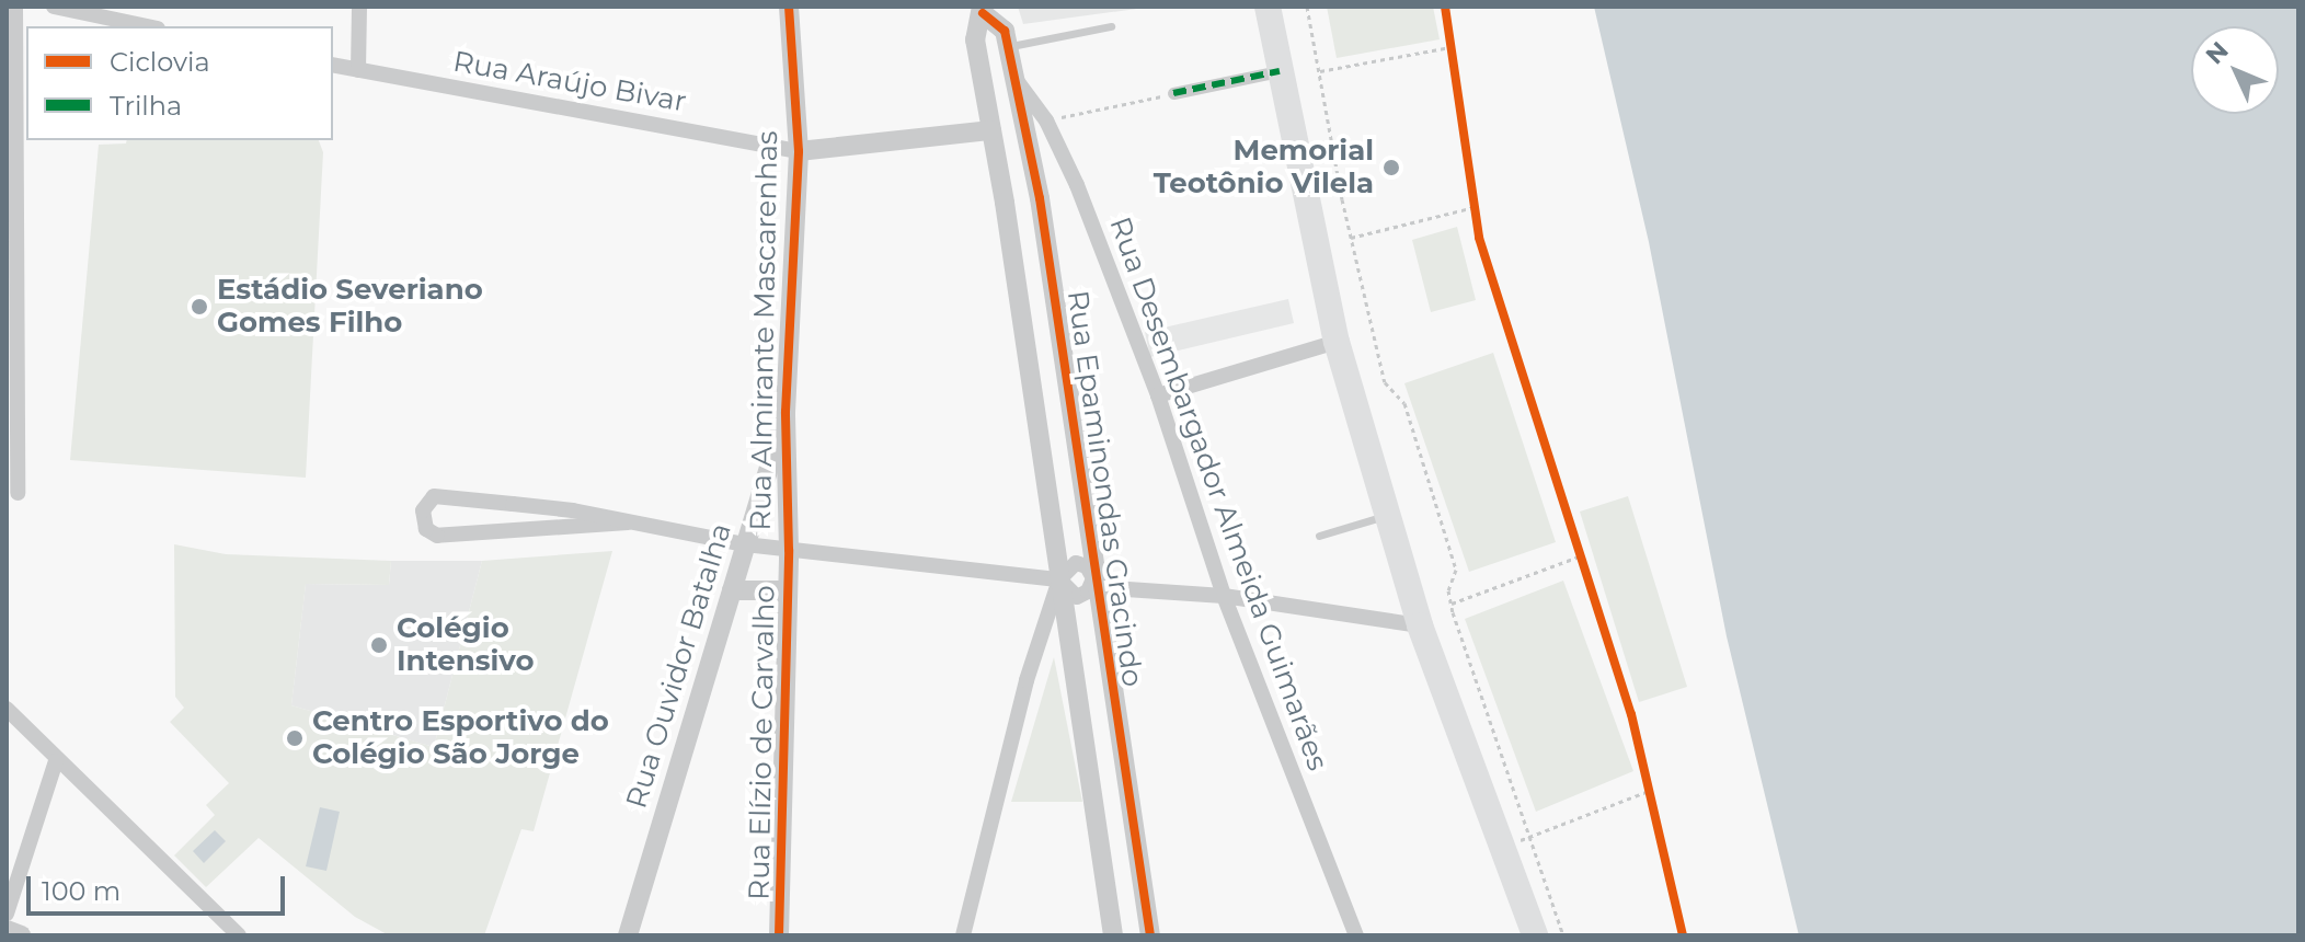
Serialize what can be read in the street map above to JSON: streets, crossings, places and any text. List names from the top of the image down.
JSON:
{
  "streets": {
    "street": [
      "Rua Araújo Bivar",
      "Rua Almirante Mascarenhas",
      "Rua Epaminondas Gracindo",
      "Rua Desembargador Almeida Guimarães",
      "Rua Ouvidor Batalha",
      "Rua Elízio de Carvalho"
    ]
  },
  "crossings": [
    ["Rua Araújo Bivar", "Rua Almirante Mascarenhas"],
    ["Rua Almirante Mascarenhas", "Rua Ouvidor Batalha"],
    ["Rua Almirante Mascarenhas", "Rua Elízio de Carvalho"],
    ["Rua Epaminondas Gracindo", "Rua Desembargador Almeida Guimarães"]
  ],
  "places": [
    "Memorial Teotônio Vilela",
    "Estádio Severiano Gomes Filho",
    "Colégio Intensivo",
    "Centro Esportivo do Colégio São Jorge"
  ],
  "legend": ["Ciclovia", "Trilha"],
  "scale_bar": "100 m",
  "north": "top left"
}
